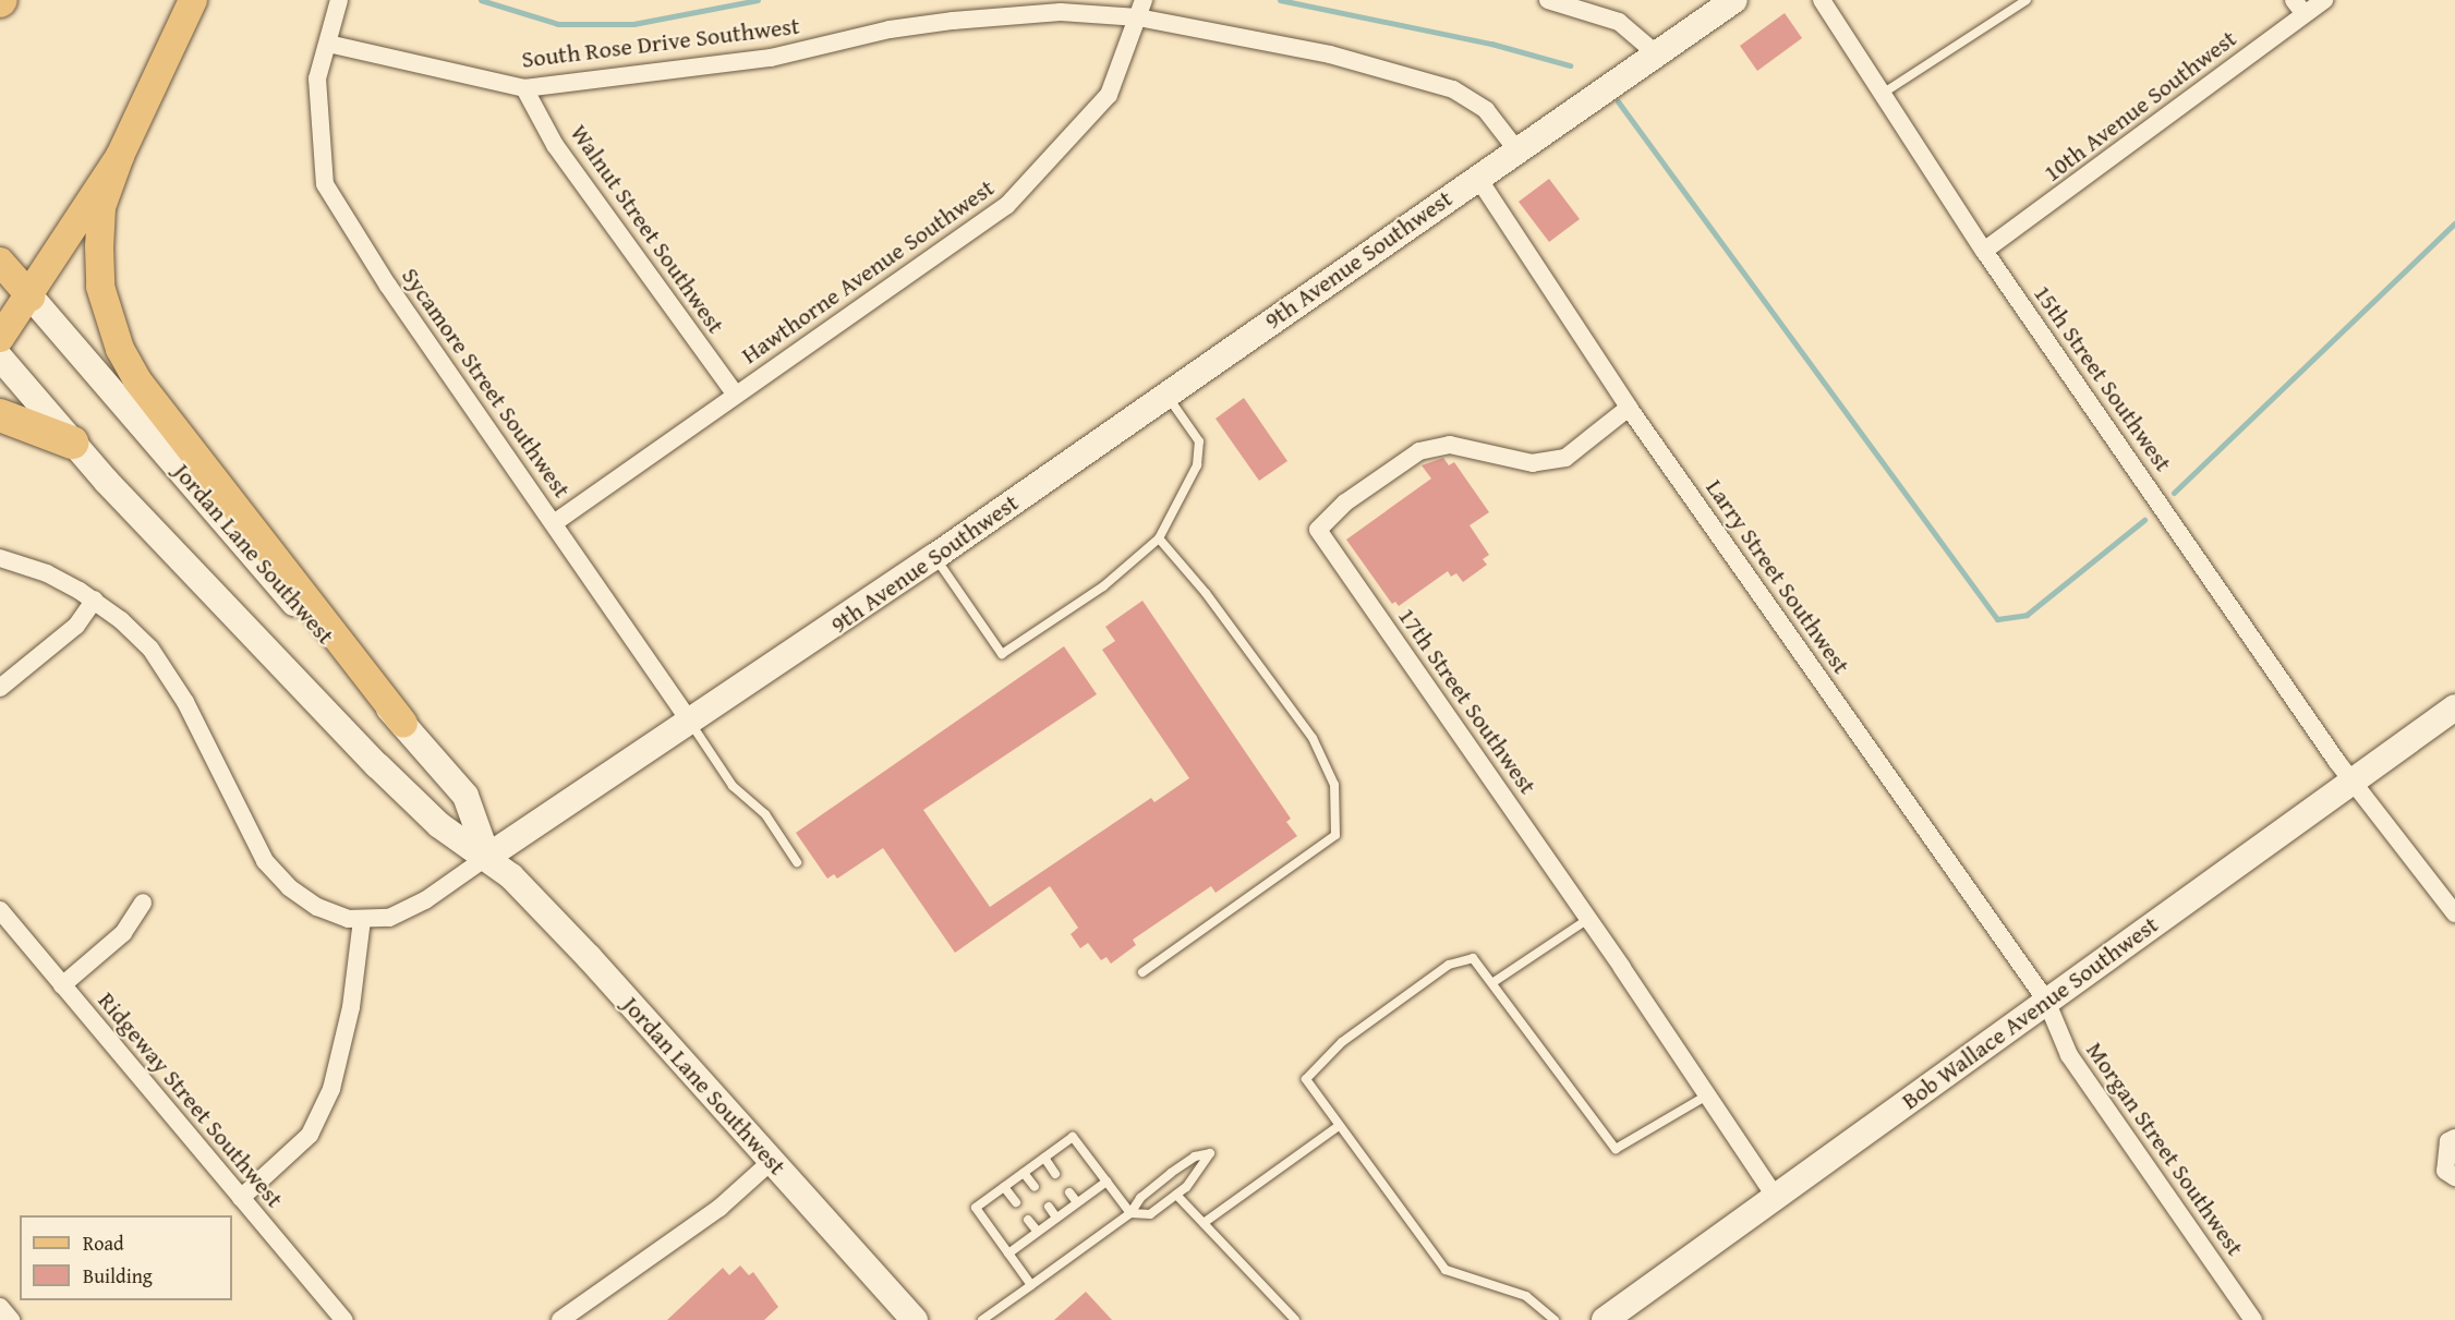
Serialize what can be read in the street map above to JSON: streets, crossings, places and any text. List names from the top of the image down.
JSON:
{
  "streets": {
    "main road": ["9th Avenue Southwest", "Jordan Lane Southwest", "Bob Wallace Avenue Southwest"],
    "street": [
      "South Rose Drive Southwest",
      "10th Avenue Southwest",
      "Walnut Street Southwest",
      "Hawthorne Avenue Southwest",
      "15th Street Southwest",
      "Sycamore Street Southwest",
      "Larry Street Southwest",
      "17th Street Southwest",
      "Ridgeway Street Southwest",
      "Morgan Street Southwest"
    ]
  },
  "crossings": [
    ["South Rose Drive Southwest", "Walnut Street Southwest"],
    ["South Rose Drive Southwest", "9th Avenue Southwest"],
    ["South Rose Drive Southwest", "Hawthorne Avenue Southwest"],
    ["South Rose Drive Southwest", "Sycamore Street Southwest"],
    ["10th Avenue Southwest", "15th Street Southwest"],
    ["Walnut Street Southwest", "Hawthorne Avenue Southwest"],
    ["9th Avenue Southwest", "Sycamore Street Southwest"],
    ["9th Avenue Southwest", "Jordan Lane Southwest"],
    ["9th Avenue Southwest", "Larry Street Southwest"],
    ["Hawthorne Avenue Southwest", "Sycamore Street Southwest"],
    ["15th Street Southwest", "Bob Wallace Avenue Southwest"],
    ["Larry Street Southwest", "17th Street Southwest"],
    ["Larry Street Southwest", "Bob Wallace Avenue Southwest"],
    ["Larry Street Southwest", "Morgan Street Southwest"],
    ["17th Street Southwest", "Bob Wallace Avenue Southwest"],
    ["Bob Wallace Avenue Southwest", "Morgan Street Southwest"]
  ],
  "legend": ["Road", "Building"]
}
